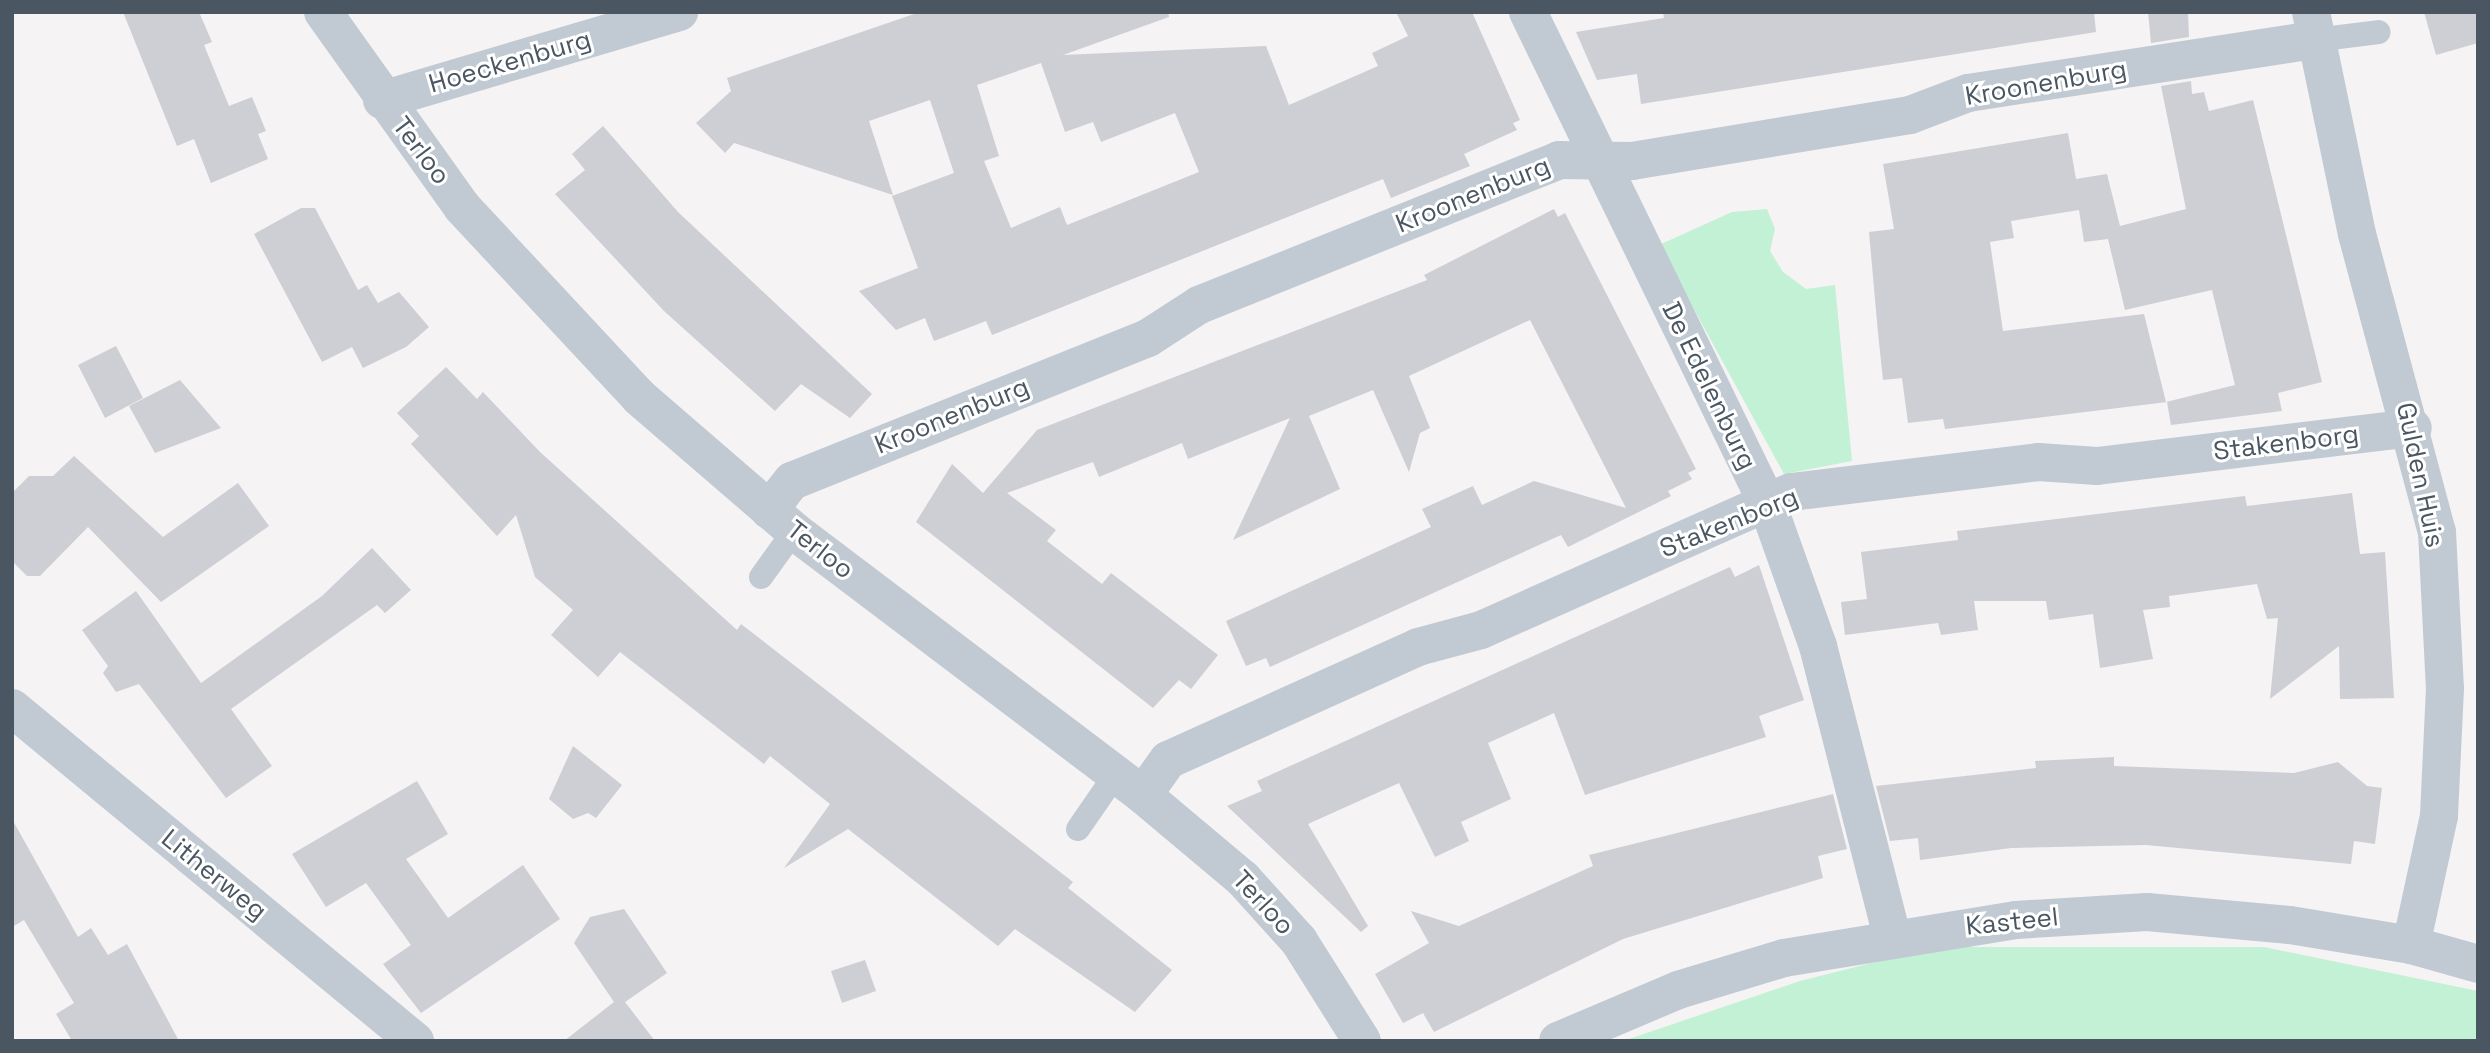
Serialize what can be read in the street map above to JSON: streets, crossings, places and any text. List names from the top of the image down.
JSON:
{
  "streets": {
    "street": [
      "Hoeckenburg",
      "Kroonenburg",
      "Terloo",
      "De Edelenburg",
      "Stakenborg",
      "Gulden Huis",
      "Litherweg",
      "Kasteel"
    ]
  },
  "crossings": [
    ["Hoeckenburg", "Terloo"],
    ["Kroonenburg", "Terloo"],
    ["Kroonenburg", "De Edelenburg"],
    ["Kroonenburg", "Gulden Huis"],
    ["Terloo", "Stakenborg"],
    ["De Edelenburg", "Stakenborg"],
    ["De Edelenburg", "Kasteel"],
    ["Stakenborg", "Gulden Huis"],
    ["Gulden Huis", "Kasteel"]
  ]
}
